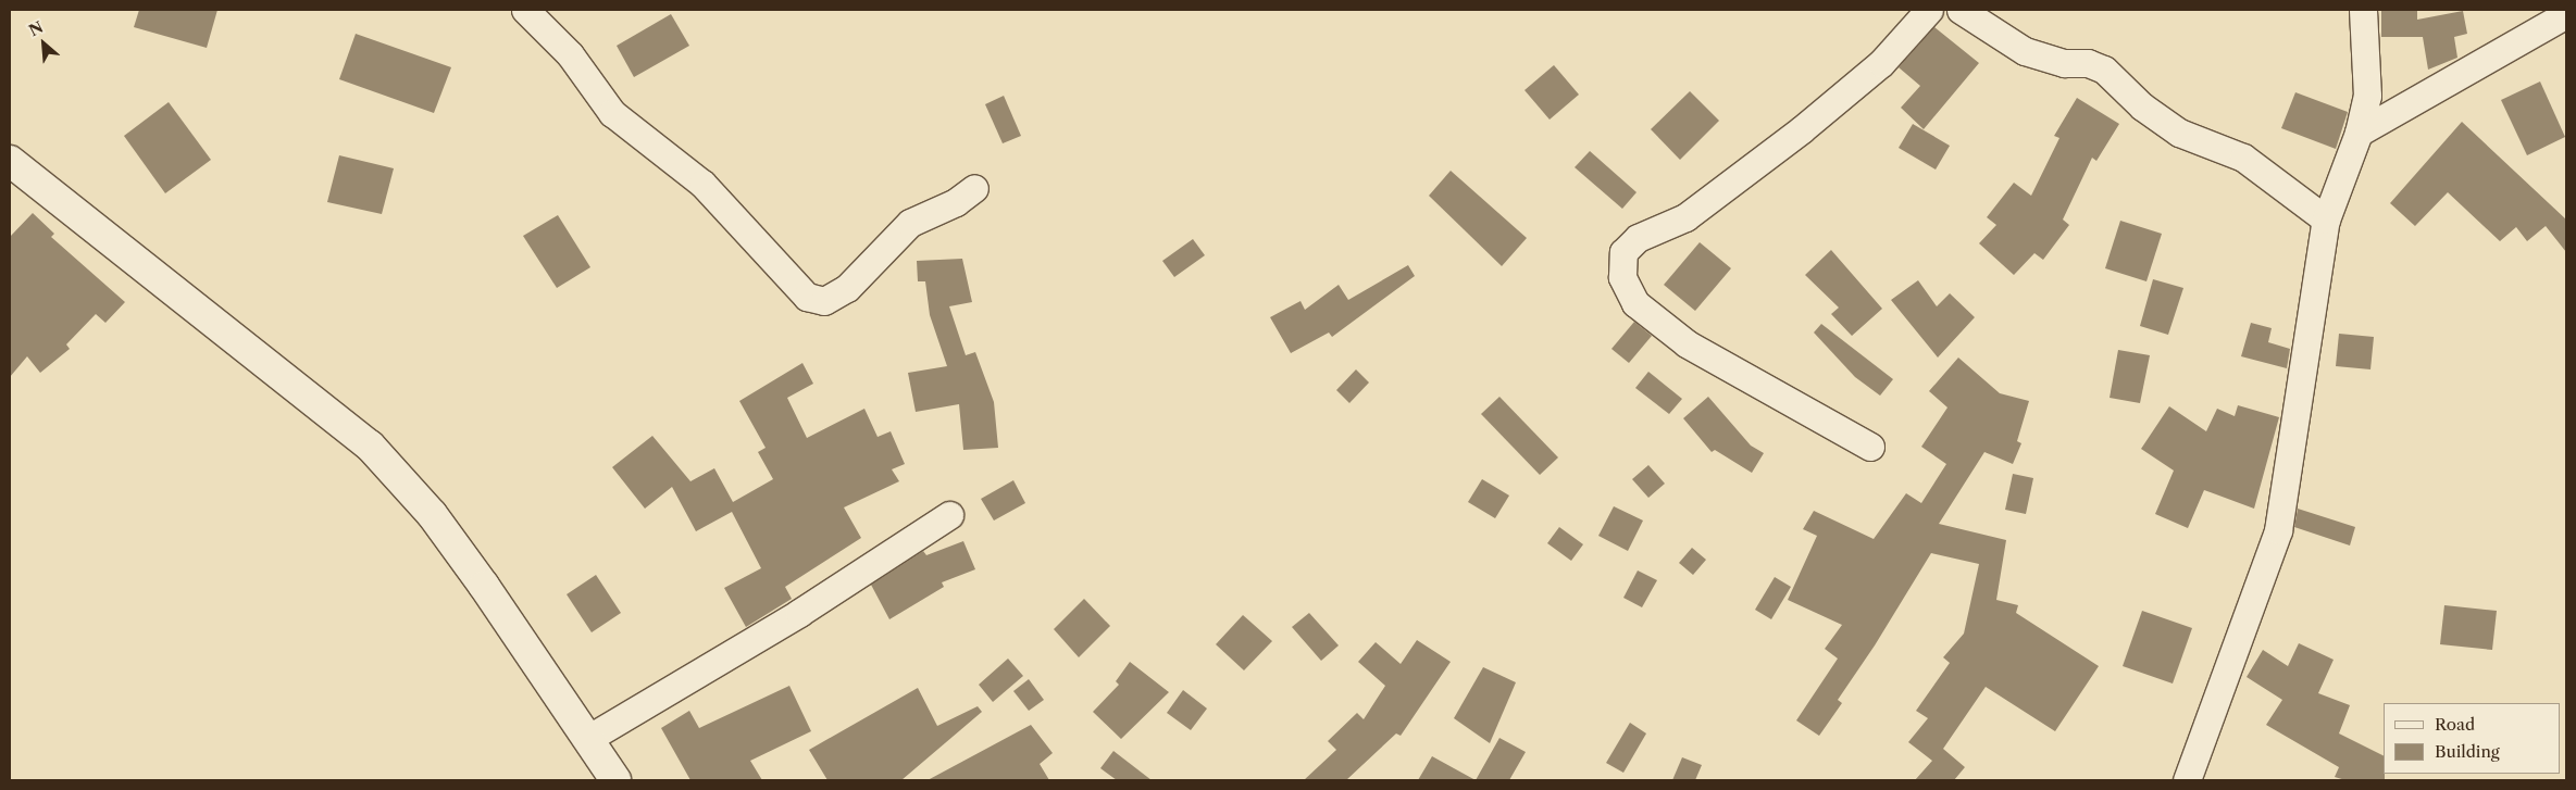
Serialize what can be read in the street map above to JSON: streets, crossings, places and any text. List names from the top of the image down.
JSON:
{
  "legend": ["Road", "Building"],
  "north": "top left"
}
